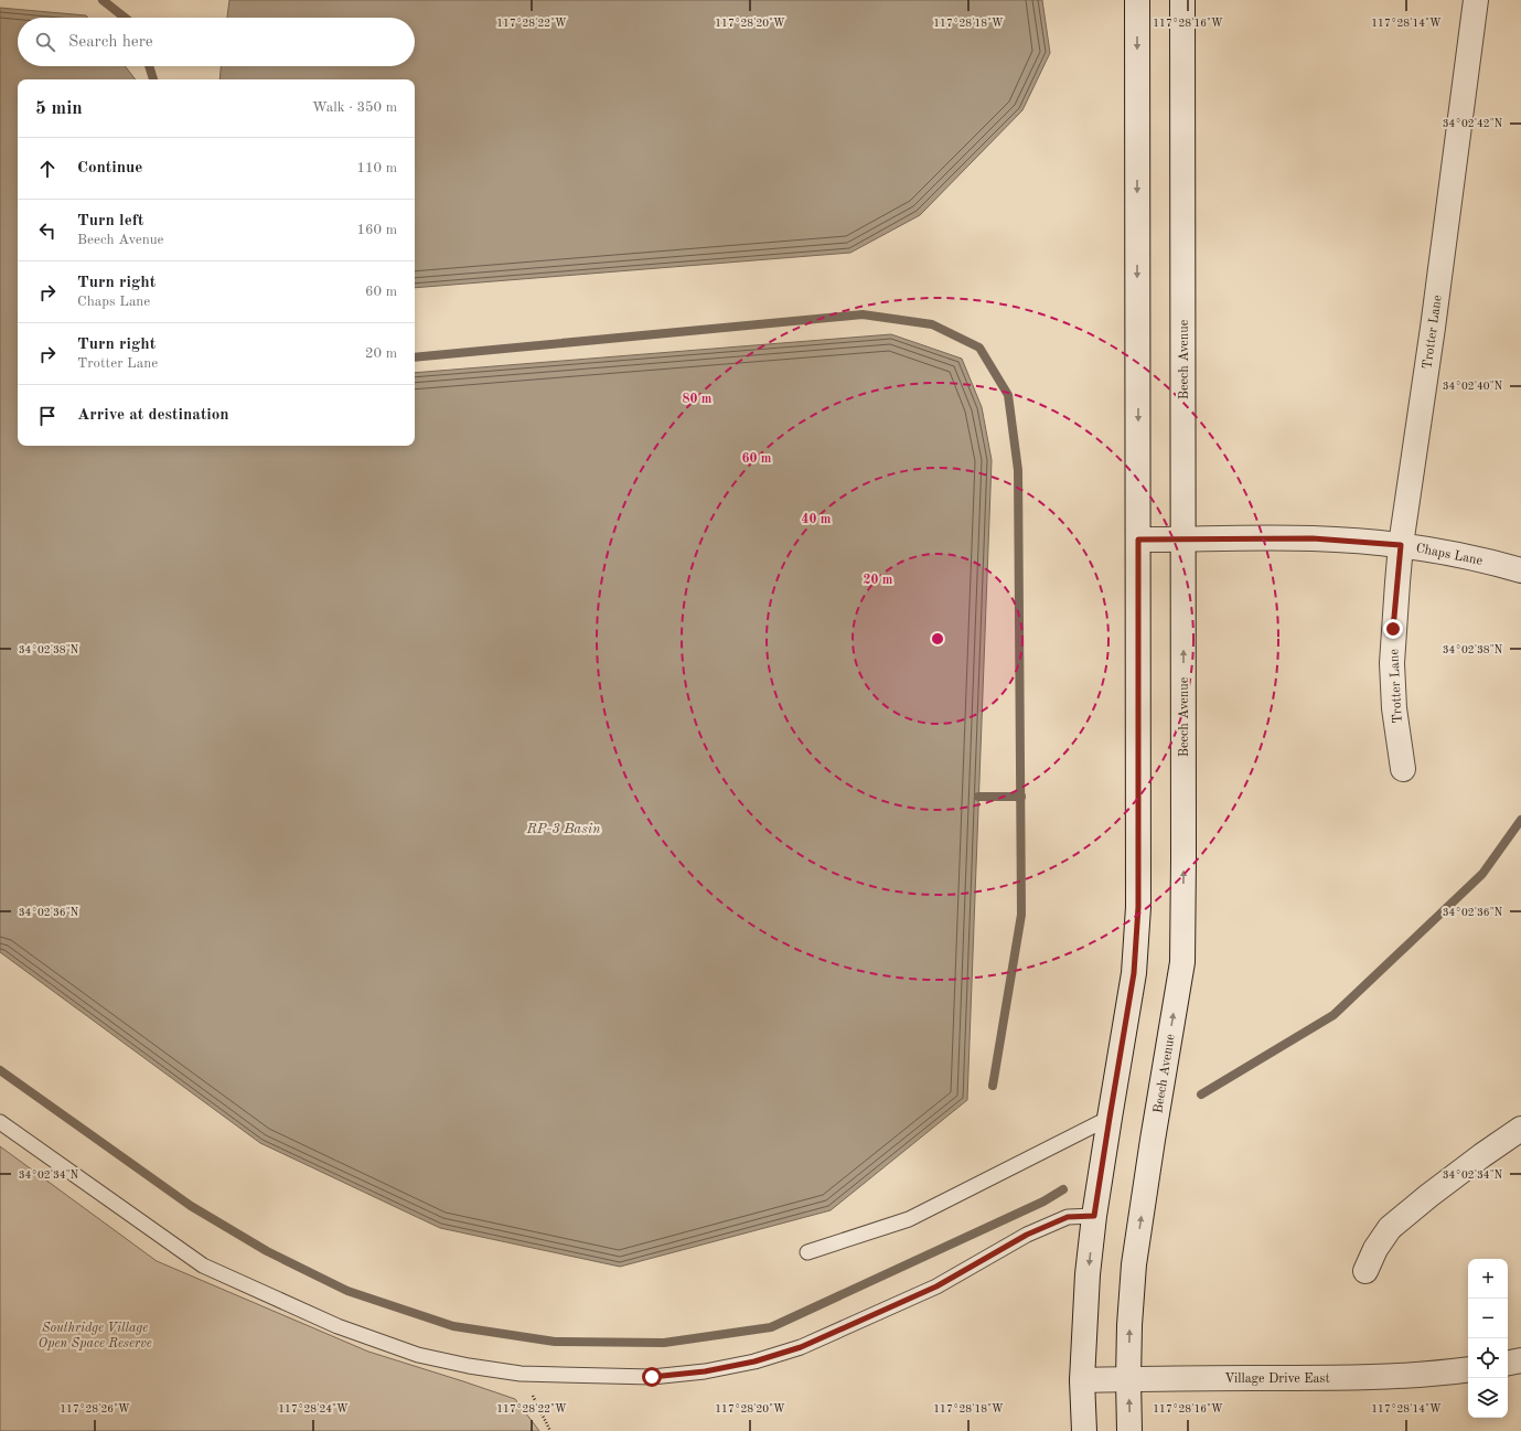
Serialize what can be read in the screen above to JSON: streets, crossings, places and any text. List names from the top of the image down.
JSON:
{
  "streets": {
    "street": [
      "Trotter Lane",
      "Beech Avenue",
      "Chaps Lane",
      "Village Drive East"
    ]
  },
  "crossings": [
    ["Trotter Lane", "Chaps Lane"],
    ["Beech Avenue", "Chaps Lane"],
    ["Beech Avenue", "Village Drive East"]
  ],
  "water": ["RP-3 Basin"],
  "parks": ["Southridge Village Open Space Reserve"],
  "page": {
    "search": "Search here",
    "heading": ["5 min", "Walk · 350 m"],
    "list": [
      ["Continue", "110 m"],
      ["Turn left", "Beech Avenue", "160 m"],
      ["Turn right", "Chaps Lane", "60 m"],
      ["Turn right", "Trotter Lane", "20 m"],
      "Arrive at destination"
    ],
    "map_buttons": ["+", "−"]
  },
  "coordinates": [
    "117°28'22\"W",
    "117°28'20\"W",
    "117°28'18\"W",
    "117°28'16\"W",
    "117°28'14\"W",
    "34°02'42\"N",
    "34°02'40\"N",
    "34°02'38\"N",
    "34°02'36\"N",
    "34°02'34\"N",
    "117°28'26\"W",
    "117°28'24\"W"
  ],
  "rings": [
    "80 m",
    "60 m",
    "40 m",
    "20 m"
  ]
}
